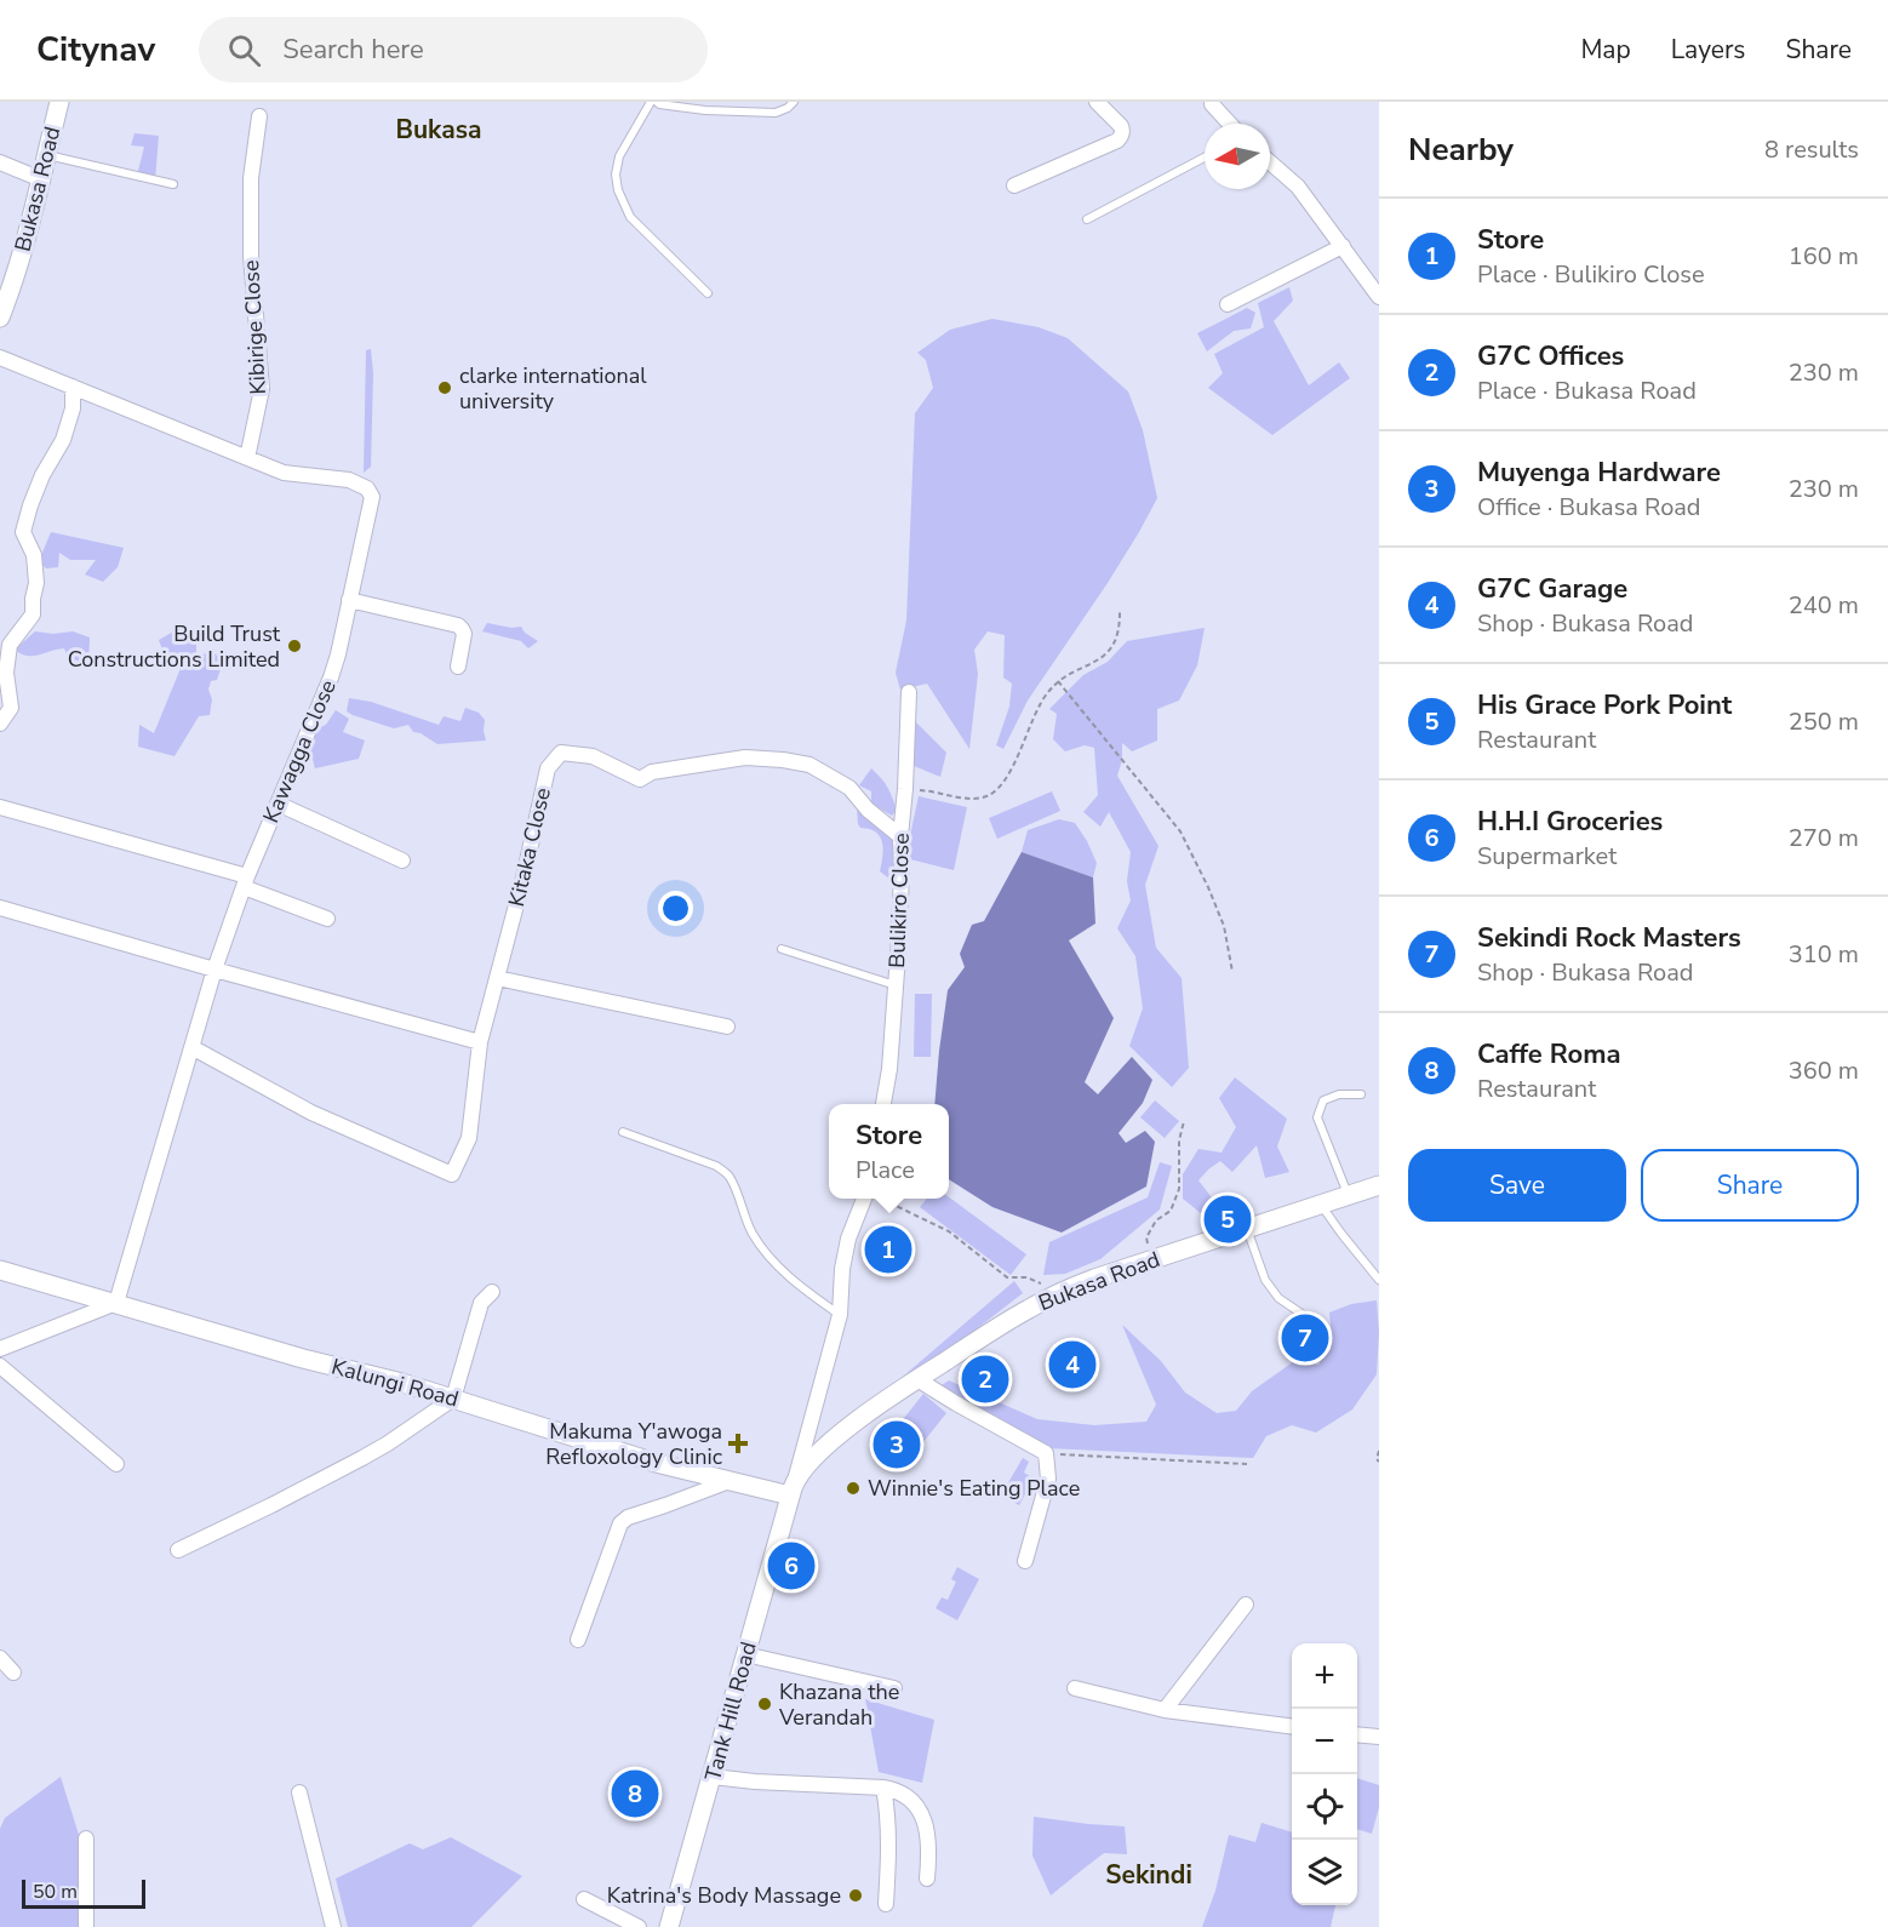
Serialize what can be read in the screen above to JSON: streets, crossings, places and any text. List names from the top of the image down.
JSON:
{
  "streets": {
    "street": [
      "Bukasa Road",
      "Kibirige Close",
      "Kawagga Close",
      "Kitaka Close",
      "Bulikiro Close",
      "Kalungi Road",
      "Tank Hill Road"
    ]
  },
  "crossings": [
    ["Bukasa Road", "Kalungi Road"],
    ["Bukasa Road", "Tank Hill Road"],
    ["Kibirige Close", "Kawagga Close"],
    ["Kawagga Close", "Kitaka Close"],
    ["Kawagga Close", "Kalungi Road"],
    ["Kitaka Close", "Bulikiro Close"],
    ["Kalungi Road", "Tank Hill Road"]
  ],
  "districts": ["Bukasa", "Sekindi"],
  "places": {
    "other": [
      "clarke international university",
      "Build Trust Constructions Limited",
      "Winnie's Eating Place",
      "Khazana the Verandah",
      "Katrina's Body Massage"
    ],
    "health": ["Makuma Y'awoga Refloxology Clinic"]
  },
  "scale_bar": "50 m",
  "north": "left",
  "page": {
    "header": "Citynav",
    "search": "Search here",
    "nav": ["Map", "Layers", "Share"],
    "heading": ["Nearby", "8 results"],
    "list": [
      {
        "mark": "1",
        "name": "Store",
        "note": "Place · Bulikiro Close",
        "value": "160 m"
      },
      {
        "mark": "2",
        "name": "G7C Offices",
        "note": "Place · Bukasa Road",
        "value": "230 m"
      },
      {
        "mark": "3",
        "name": "Muyenga Hardware",
        "note": "Office · Bukasa Road",
        "value": "230 m"
      },
      {
        "mark": "4",
        "name": "G7C Garage",
        "note": "Shop · Bukasa Road",
        "value": "240 m"
      },
      {
        "mark": "5",
        "name": "His Grace Pork Point",
        "note": "Restaurant",
        "value": "250 m"
      },
      {
        "mark": "6",
        "name": "H.H.I Groceries",
        "note": "Supermarket",
        "value": "270 m"
      },
      {
        "mark": "7",
        "name": "Sekindi Rock Masters",
        "note": "Shop · Bukasa Road",
        "value": "310 m"
      },
      {
        "mark": "8",
        "name": "Caffe Roma",
        "note": "Restaurant",
        "value": "360 m"
      }
    ],
    "popup": ["Store", "Place"],
    "buttons": ["Save", "Share"],
    "pins": [
      "5",
      "1",
      "7",
      "4",
      "2",
      "3",
      "6",
      "8"
    ],
    "map_buttons": ["+", "−"],
    "scale": "50 m"
  }
}
